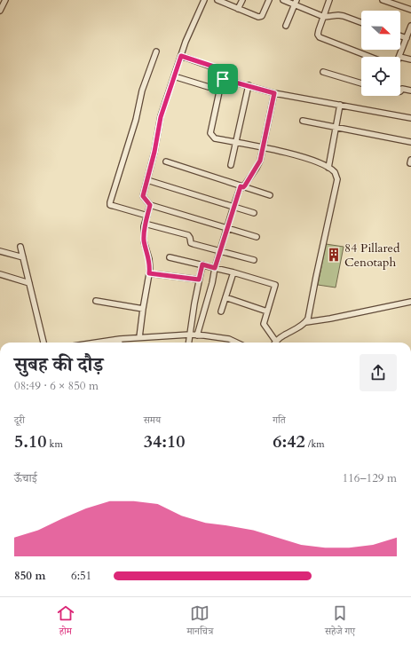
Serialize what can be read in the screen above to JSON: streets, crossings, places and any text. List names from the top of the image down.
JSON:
{
  "places": {
    "building": ["84 Pillared Cenotaph"]
  },
  "north": "right",
  "page": {
    "heading": ["सुबह की दौड़", "08:49 · 6 × 850 m"],
    "stats": [
      ["दूरी", "5.10 km"],
      ["समय", "34:10"],
      ["गति", "6:42 /km"]
    ],
    "chart": ["ऊँचाई", "116–129 m"],
    "list": [
      {
        "name": "850 m",
        "note": "6:51"
      }
    ],
    "tabs": ["होम", "मानचित्र", "सहेजे गए"]
  }
}
